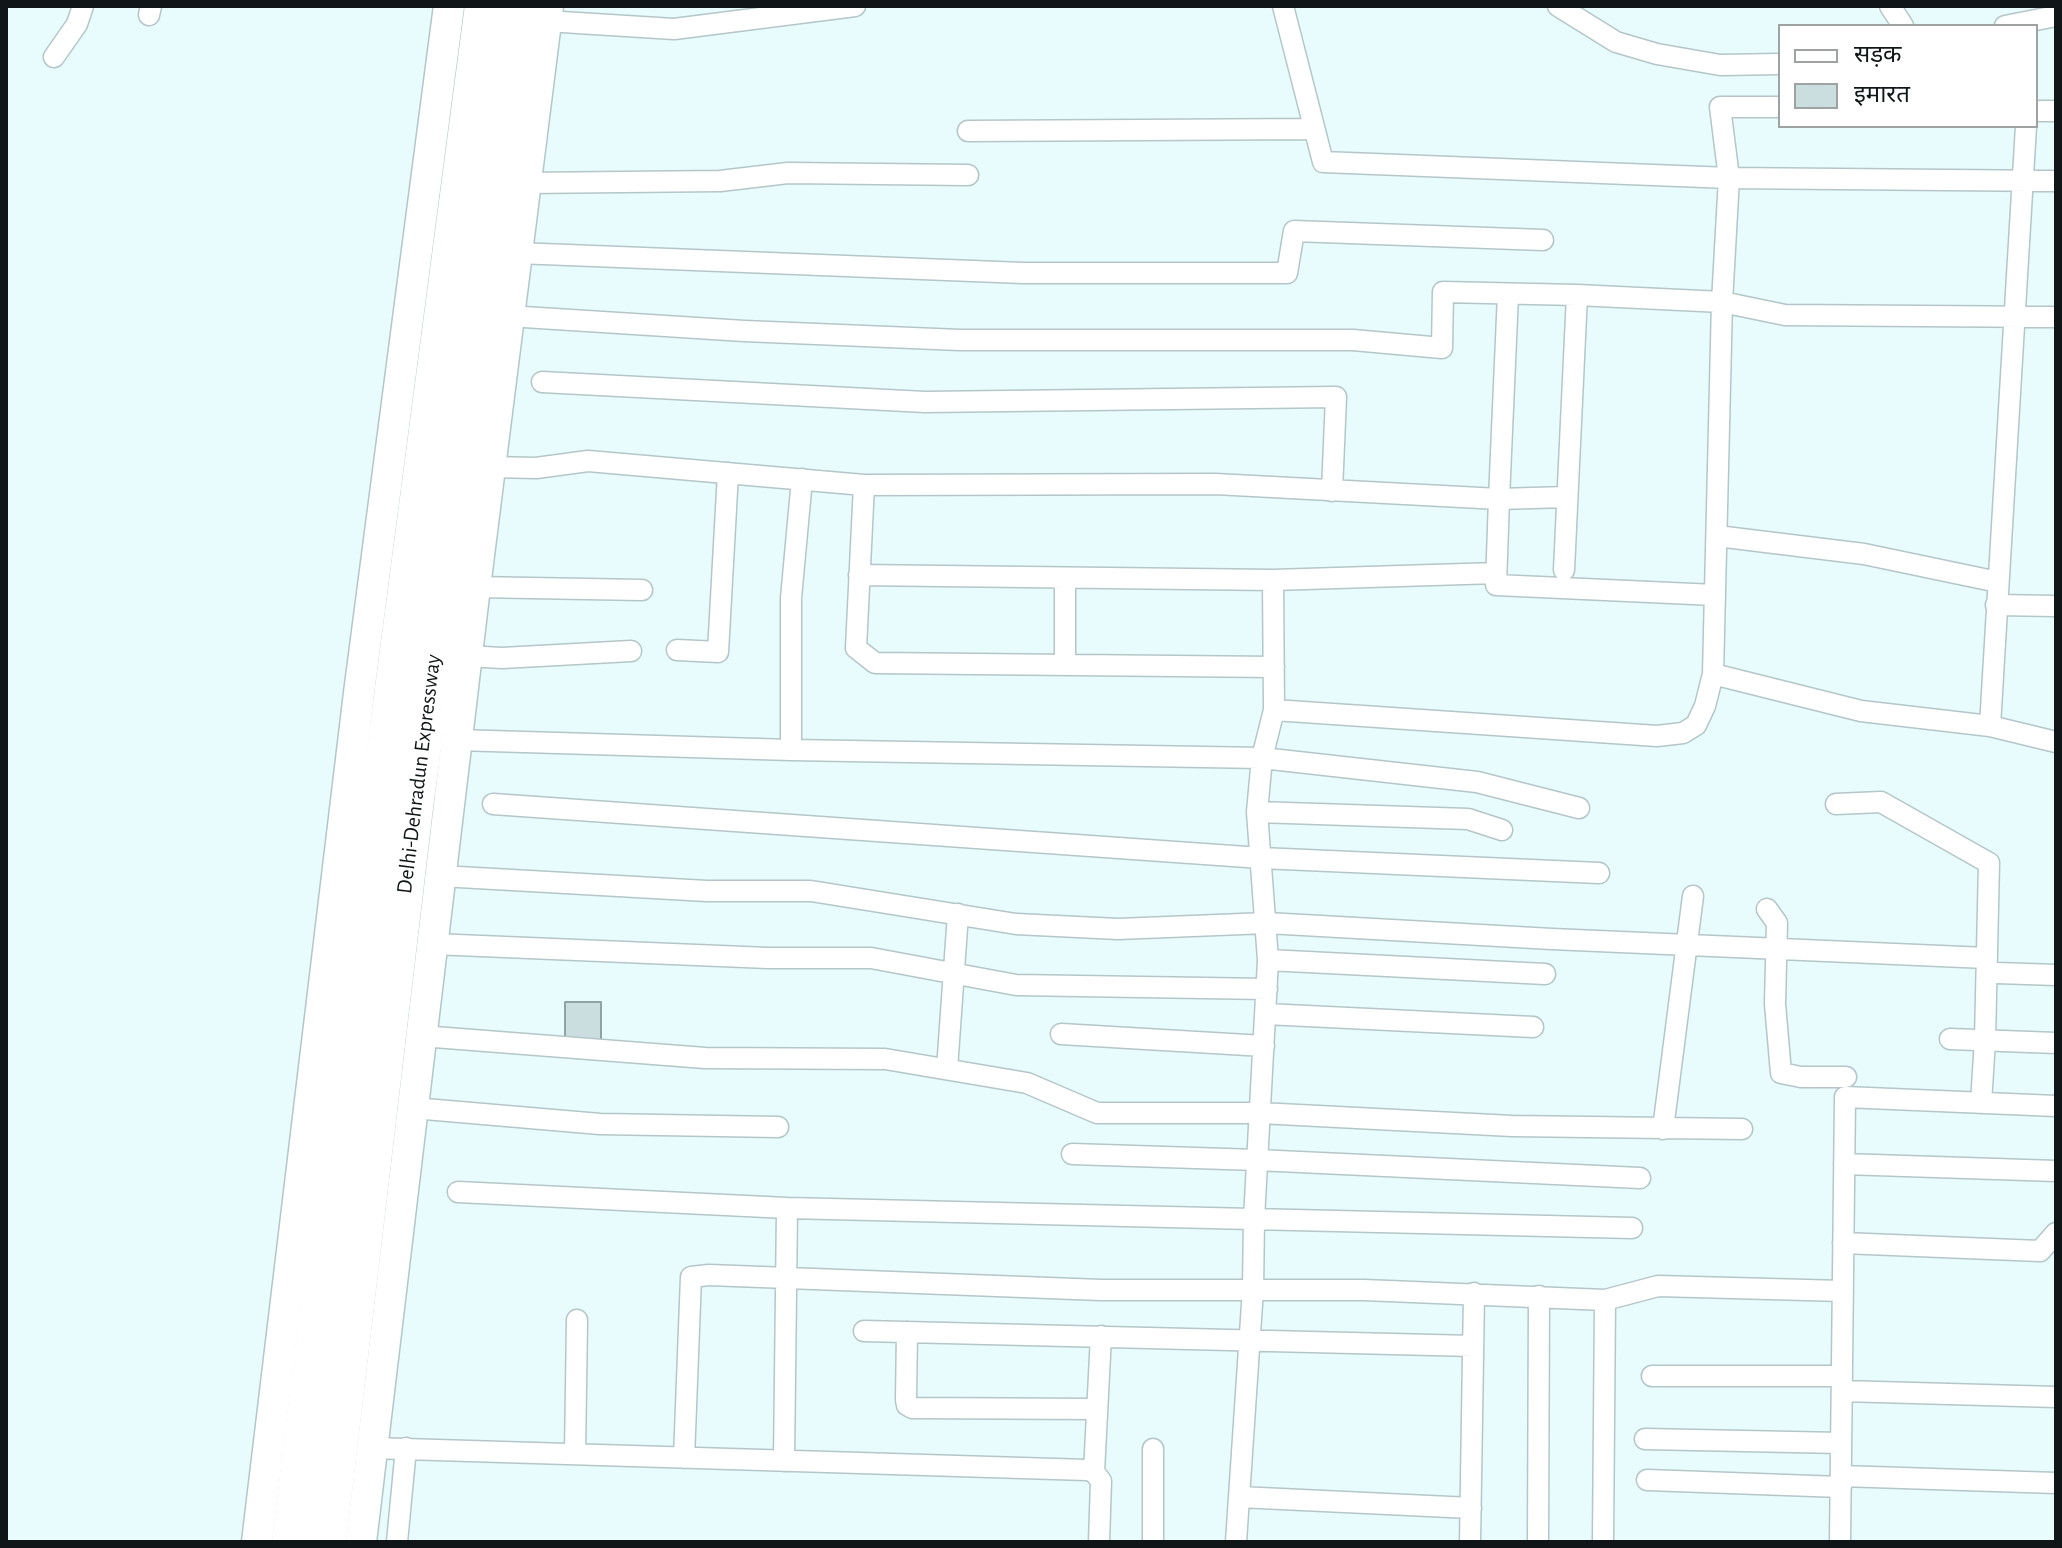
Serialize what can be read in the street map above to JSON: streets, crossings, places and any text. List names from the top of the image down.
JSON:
{
  "streets": {
    "highway": ["Delhi-Dehradun Expressway"]
  },
  "legend": ["सड़क", "इमारत"]
}
